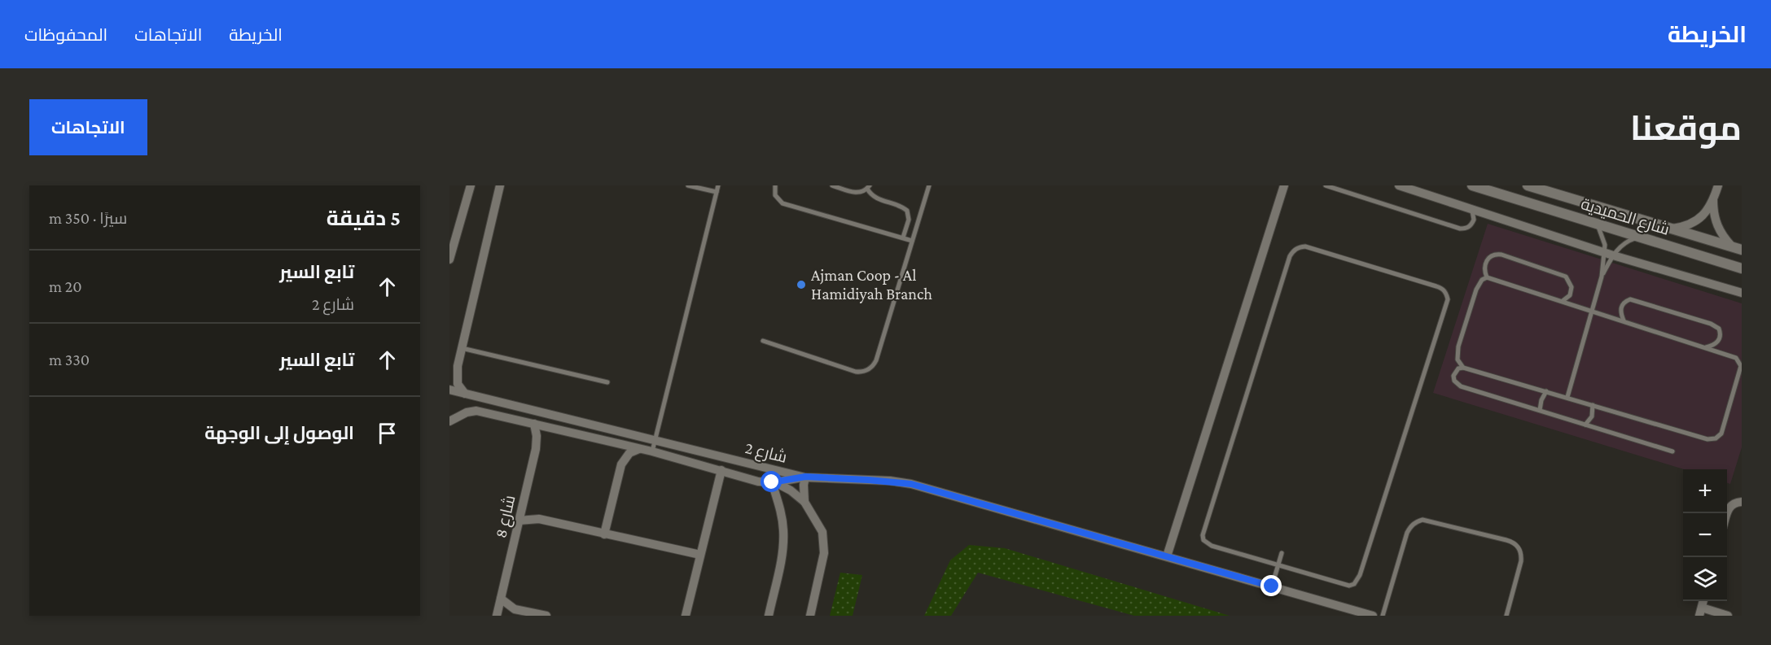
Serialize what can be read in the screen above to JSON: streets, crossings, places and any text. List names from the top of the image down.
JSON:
{
  "streets": {
    "street": ["شارع الحميدية", "شارع 2", "شارع 8"]
  },
  "crossings": [
    ["شارع 2", "شارع 8"]
  ],
  "places": ["Ajman Coop - Al Hamidiyah Branch"],
  "page": {
    "header": "الخريطة",
    "nav": ["الخريطة", "الاتجاهات", "المحفوظات"],
    "title": "موقعنا",
    "buttons": "الاتجاهات",
    "heading": ["5 دقيقة", "سيرًا · 350 m"],
    "list": [
      ["تابع السير", "شارع 2", "20 m"],
      ["تابع السير", "330 m"],
      "الوصول إلى الوجهة"
    ],
    "map_buttons": ["+", "−"]
  }
}
